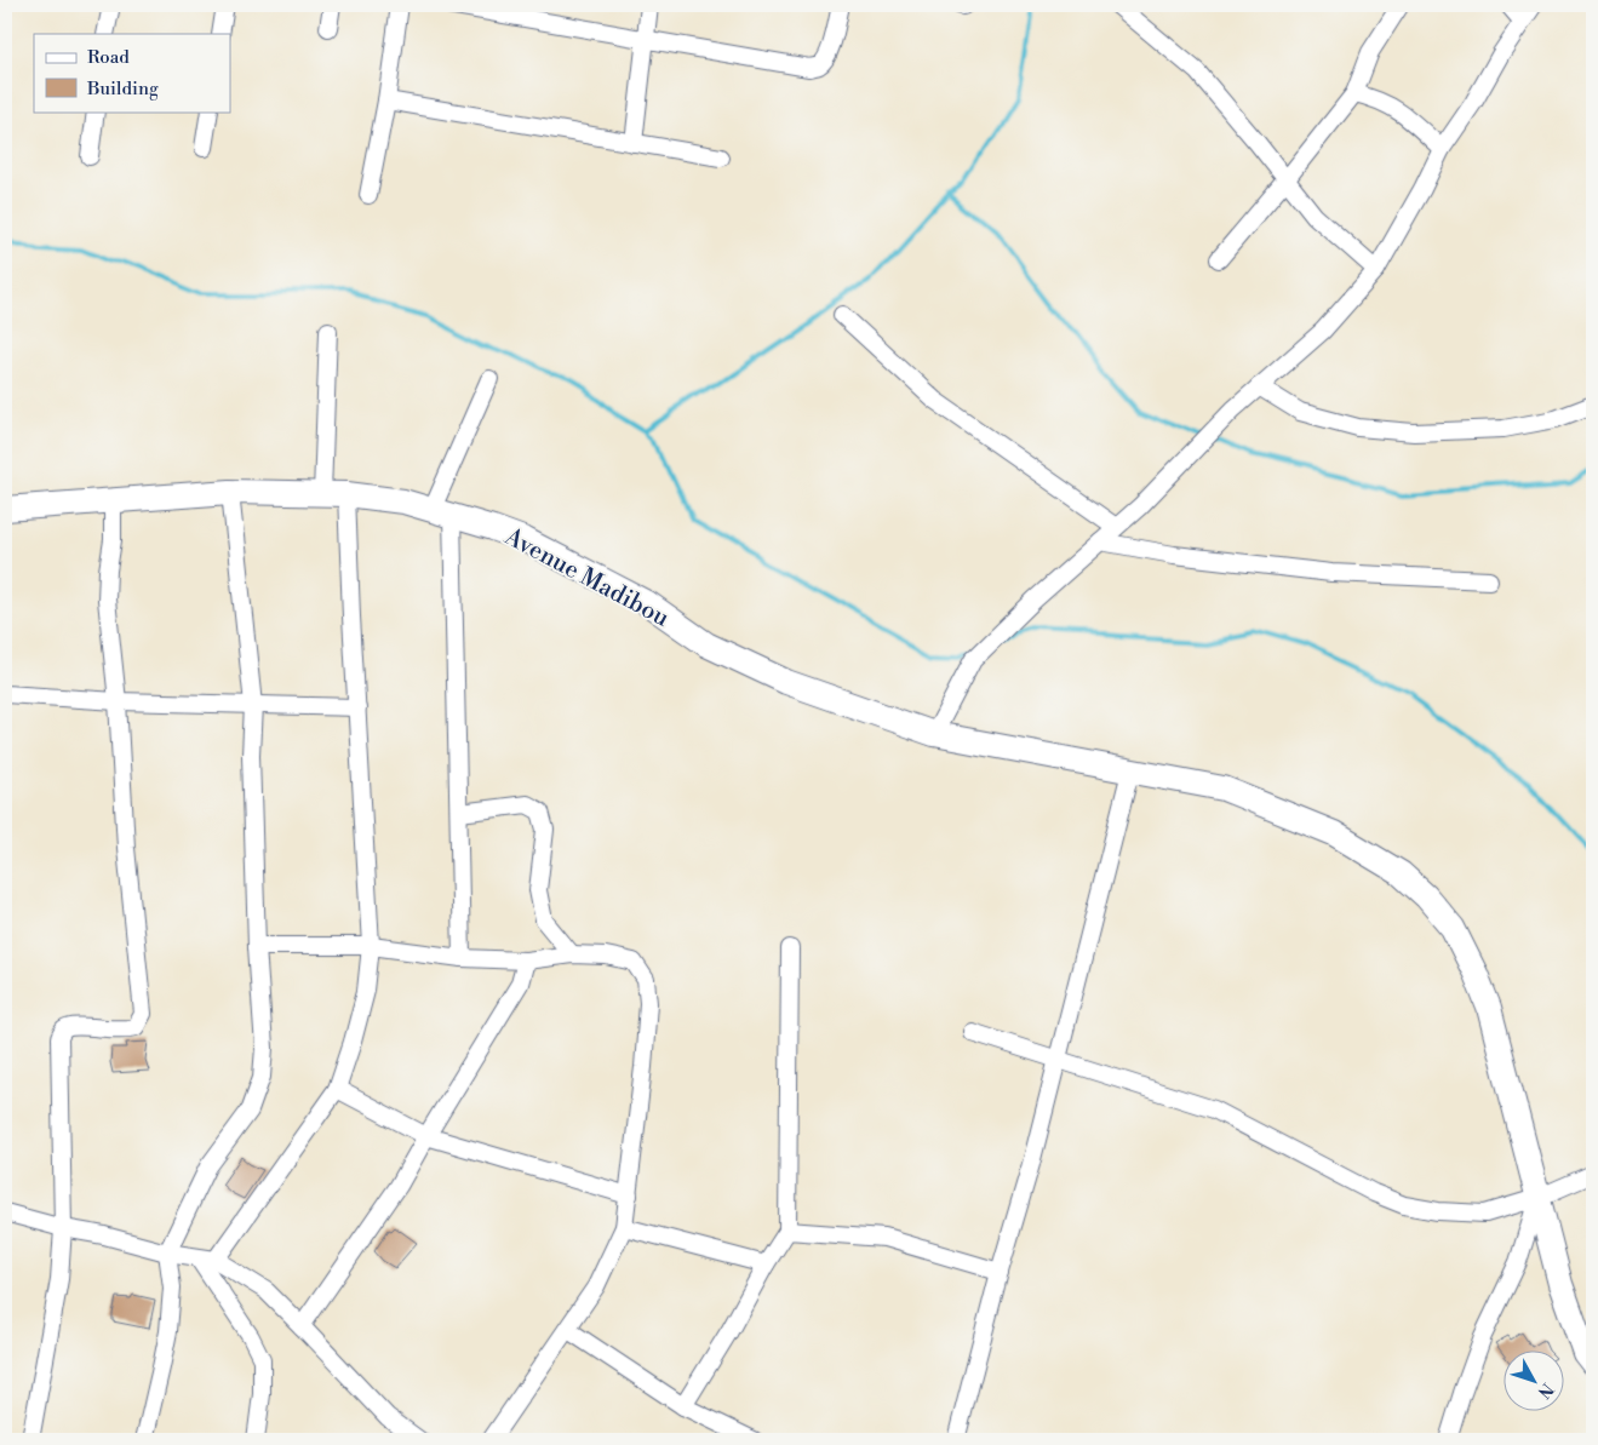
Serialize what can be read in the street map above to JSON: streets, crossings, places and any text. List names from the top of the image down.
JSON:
{
  "streets": {
    "street": ["Avenue Madibou"]
  },
  "legend": ["Road", "Building"],
  "north": "bottom right"
}
